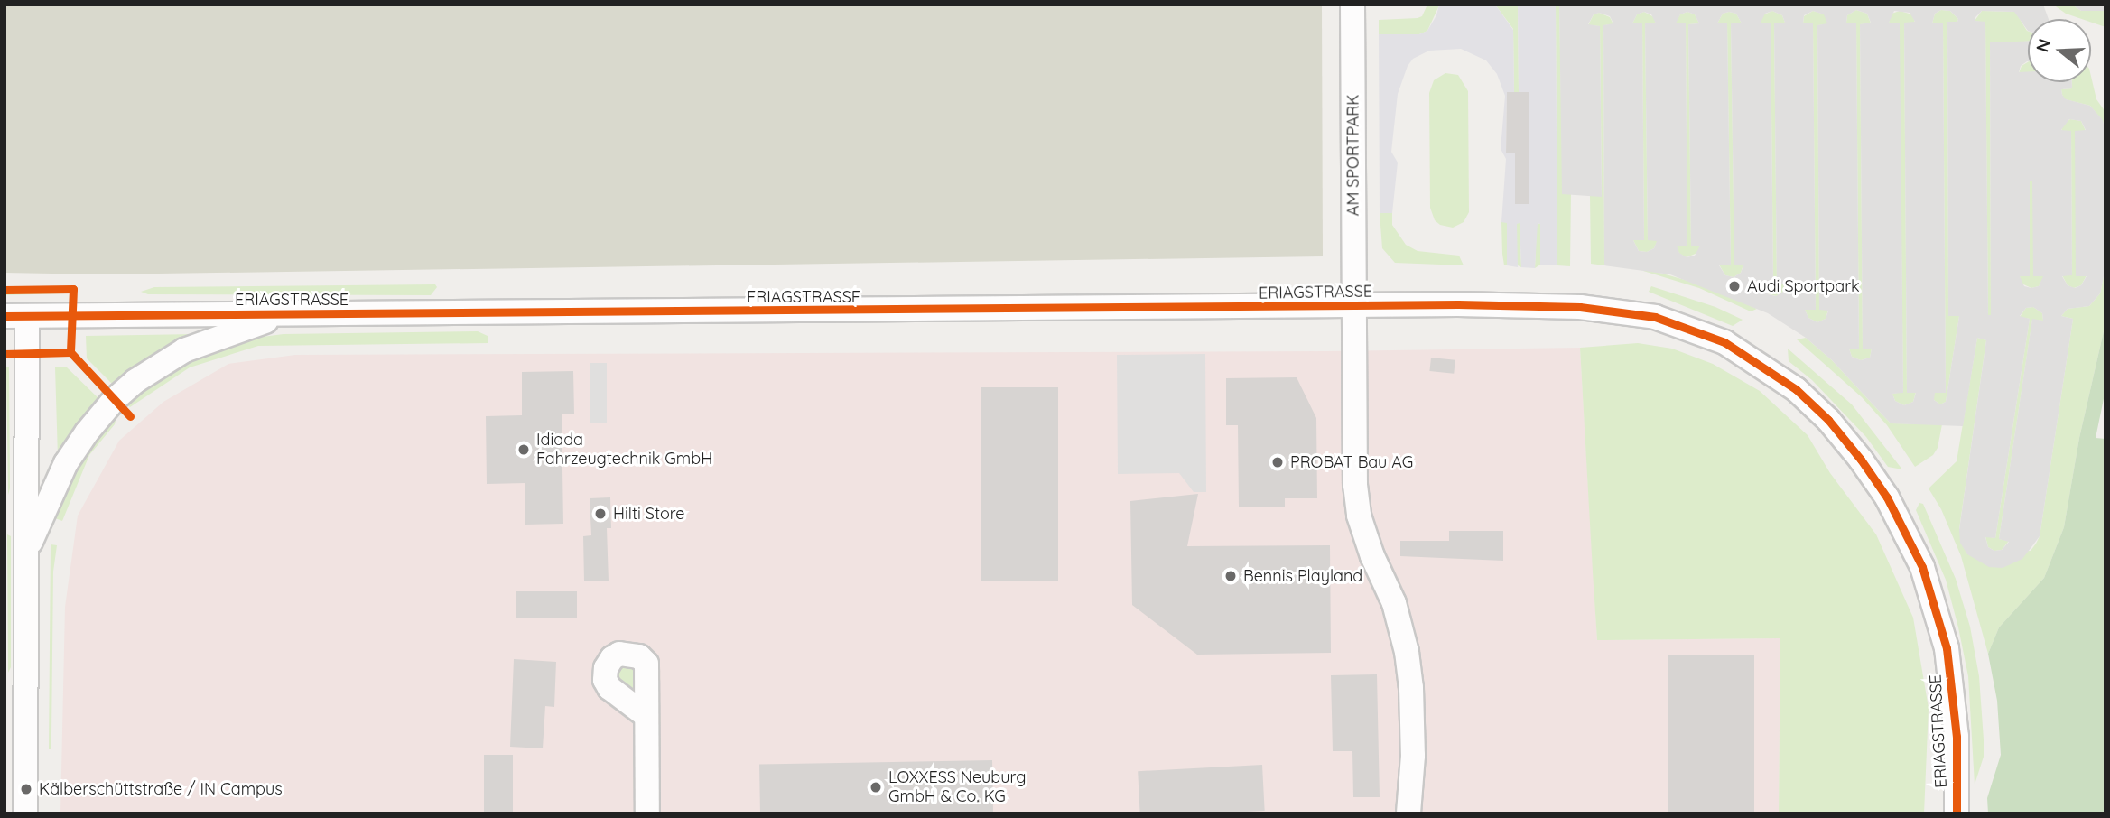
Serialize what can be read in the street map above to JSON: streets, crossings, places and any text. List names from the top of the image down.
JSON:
{
  "streets": {
    "street": ["AM SPORTPARK", "ERIAGSTRASSE"]
  },
  "crossings": [
    ["AM SPORTPARK", "ERIAGSTRASSE"]
  ],
  "places": [
    "Audi Sportpark",
    "Idiada Fahrzeugtechnik GmbH",
    "PROBAT Bau AG",
    "Hilti Store",
    "Bennis Playland",
    "LOXXESS Neuburg GmbH & Co. KG",
    "Kälberschüttstraße / IN Campus"
  ],
  "north": "left"
}
